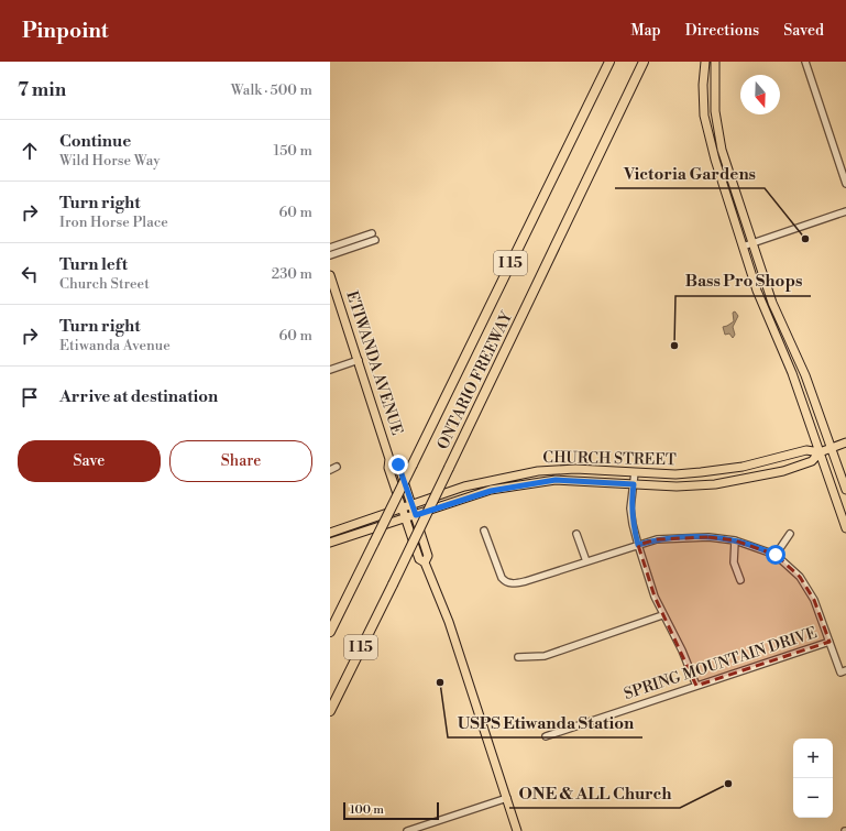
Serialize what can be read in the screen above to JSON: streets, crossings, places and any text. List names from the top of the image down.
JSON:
{
  "streets": {
    "highway": ["I 15", "ONTARIO FREEWAY"],
    "main road": ["ETIWANDA AVENUE", "CHURCH STREET"],
    "street": ["SPRING MOUNTAIN DRIVE"]
  },
  "crossings": [
    ["ETIWANDA AVENUE", "CHURCH STREET"]
  ],
  "places": [
    "Victoria Gardens",
    "Bass Pro Shops",
    "USPS Etiwanda Station",
    "ONE & ALL Church"
  ],
  "scale_bar": "100 m",
  "north": "bottom",
  "page": {
    "header": "Pinpoint",
    "nav": ["Map", "Directions", "Saved"],
    "heading": ["7 min", "Walk · 500 m"],
    "list": [
      ["Continue", "Wild Horse Way", "150 m"],
      ["Turn right", "Iron Horse Place", "60 m"],
      ["Turn left", "Church Street", "230 m"],
      ["Turn right", "Etiwanda Avenue", "60 m"],
      "Arrive at destination"
    ],
    "buttons": ["Save", "Share"],
    "map_buttons": ["+", "−"],
    "scale": "100 m"
  }
}
